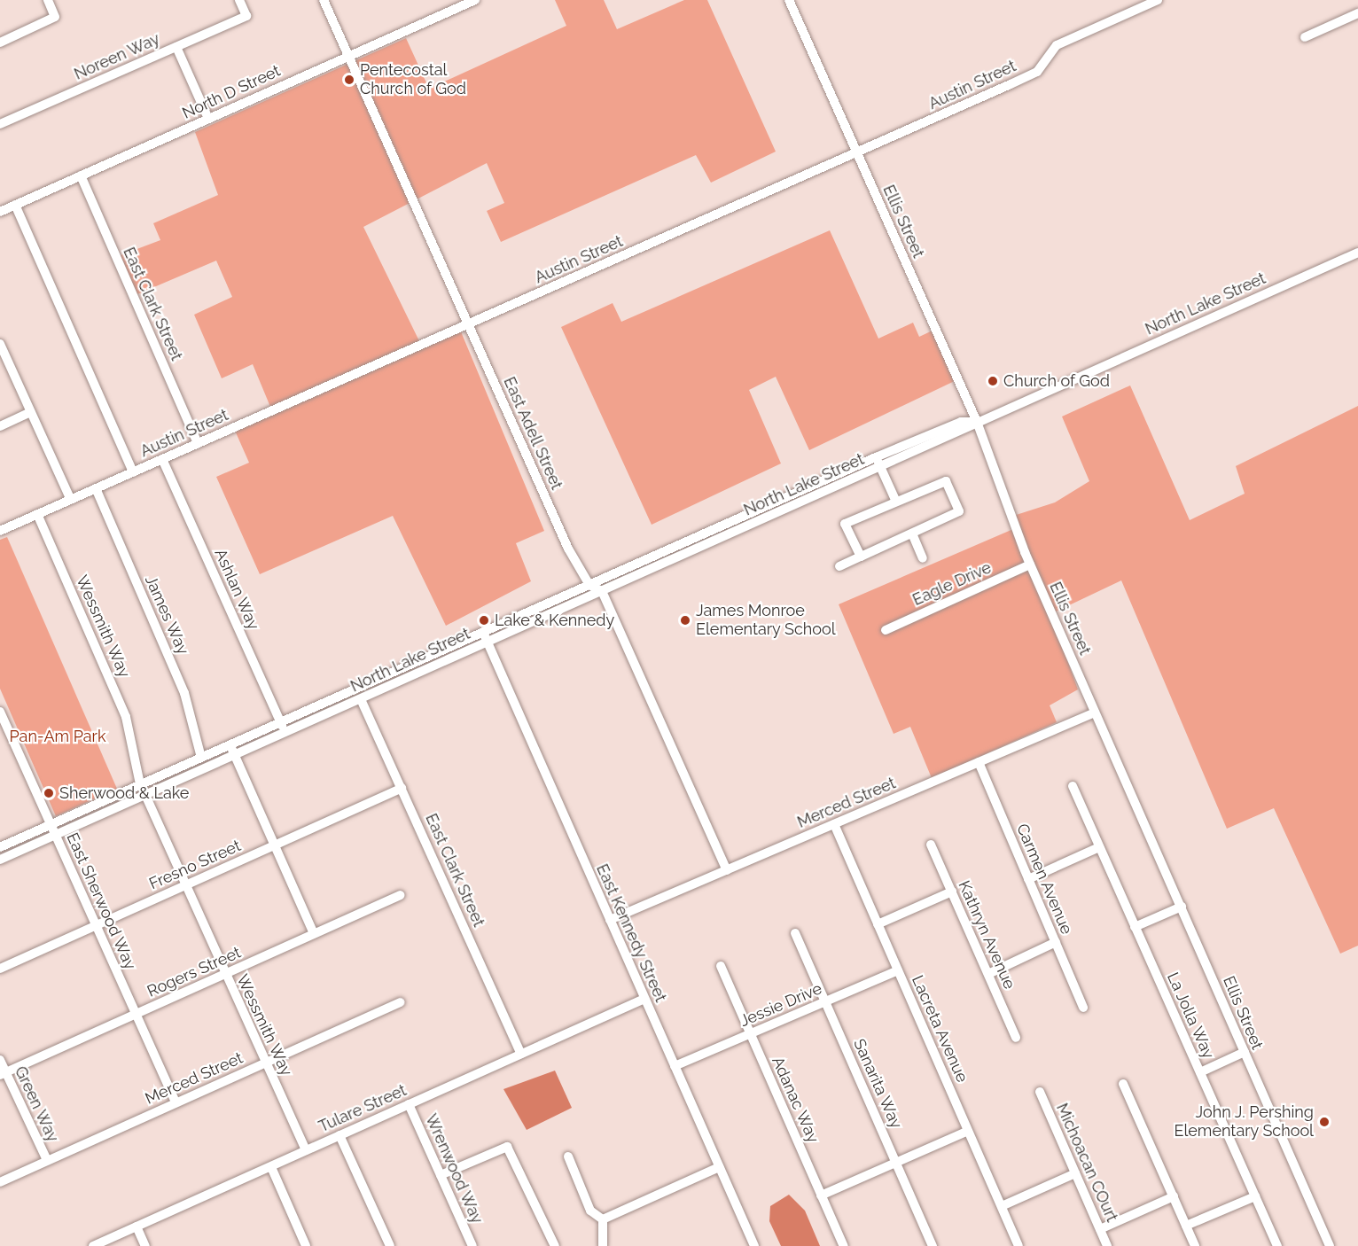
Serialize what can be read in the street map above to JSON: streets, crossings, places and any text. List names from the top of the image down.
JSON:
{
  "streets": {
    "street": [
      "Noreen Way",
      "Austin Street",
      "North D Street",
      "Ellis Street",
      "East Clark Street",
      "North Lake Street",
      "East Adell Street",
      "Eagle Drive",
      "Ashlan Way",
      "James Way",
      "Wessmith Way",
      "Merced Street",
      "Fresno Street",
      "Carmen Avenue",
      "East Sherwood Way",
      "East Kennedy Street",
      "Kathryn Avenue",
      "Rogers Street",
      "Jessie Drive",
      "La Jolla Way",
      "Lacreta Avenue",
      "Sanarita Way",
      "Adanac Way",
      "Green Way",
      "Tulare Street",
      "Michoacan COurt",
      "Wrenwood Way"
    ]
  },
  "crossings": [
    ["Austin Street", "Ellis Street"],
    ["Austin Street", "East Clark Street"],
    ["Austin Street", "East Adell Street"],
    ["Austin Street", "Ashlan Way"],
    ["Austin Street", "James Way"],
    ["Austin Street", "Wessmith Way"],
    ["North D Street", "East Clark Street"],
    ["North D Street", "East Adell Street"],
    ["Ellis Street", "North Lake Street"],
    ["Ellis Street", "Eagle Drive"],
    ["Ellis Street", "Merced Street"],
    ["East Clark Street", "North Lake Street"],
    ["East Clark Street", "Fresno Street"],
    ["East Clark Street", "Tulare Street"],
    ["North Lake Street", "East Adell Street"],
    ["North Lake Street", "Ashlan Way"],
    ["North Lake Street", "James Way"],
    ["North Lake Street", "Wessmith Way"],
    ["North Lake Street", "East Sherwood Way"],
    ["North Lake Street", "East Kennedy Street"],
    ["Wessmith Way", "Merced Street"],
    ["Wessmith Way", "Fresno Street"],
    ["Wessmith Way", "Rogers Street"],
    ["Wessmith Way", "Tulare Street"],
    ["Merced Street", "Carmen Avenue"],
    ["Merced Street", "East Sherwood Way"],
    ["Merced Street", "East Kennedy Street"],
    ["Merced Street", "Lacreta Avenue"],
    ["Merced Street", "Green Way"],
    ["Fresno Street", "East Sherwood Way"],
    ["East Sherwood Way", "Rogers Street"],
    ["East Kennedy Street", "Jessie Drive"],
    ["East Kennedy Street", "Tulare Street"],
    ["Rogers Street", "Green Way"],
    ["Jessie Drive", "Lacreta Avenue"],
    ["Jessie Drive", "Sanarita Way"],
    ["Jessie Drive", "Adanac Way"],
    ["Tulare Street", "Wrenwood Way"]
  ],
  "parks": ["Pan-Am Park"],
  "places": [
    "Pentecostal Church of God",
    "Church of God",
    "Lake & Kennedy",
    "James Monroe Elementary School",
    "Sherwood & Lake",
    "John J. Pershing Elementary School"
  ]
}
